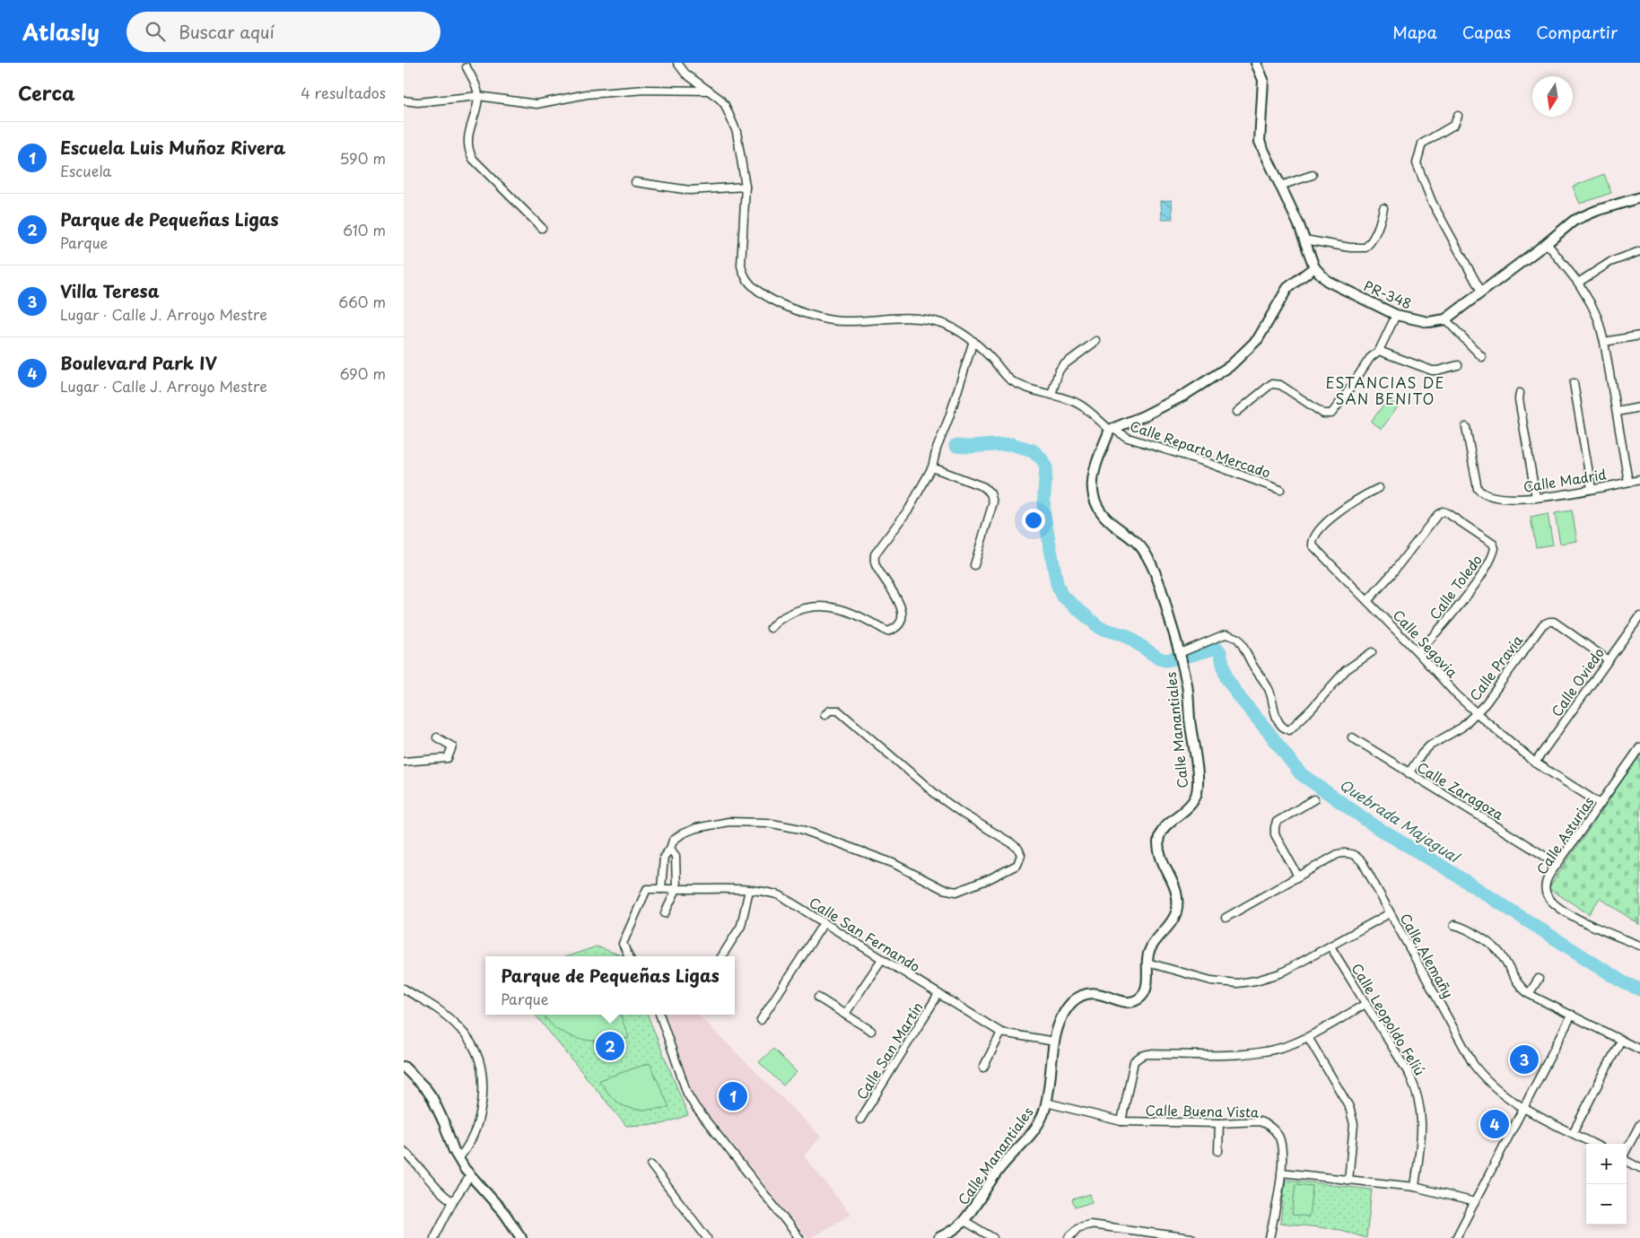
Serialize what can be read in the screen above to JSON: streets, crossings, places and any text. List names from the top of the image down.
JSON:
{
  "streets": {
    "street": [
      "PR-348",
      "Calle Reparto Mercado",
      "Calle Madrid",
      "Calle Toledo",
      "Calle Segovia",
      "Calle Pravia",
      "Calle Oviedo",
      "Calle Manantiales",
      "Calle Zaragoza",
      "Calle Asturias",
      "Calle San Fernando",
      "Calle Alemañy",
      "Calle Leopoldo Feliú",
      "Calle San Martín",
      "Calle Buena Vista"
    ]
  },
  "crossings": [
    ["Calle Reparto Mercado", "Calle Manantiales"],
    ["Calle Toledo", "Calle Segovia"],
    ["Calle Segovia", "Calle Pravia"],
    ["Calle Segovia", "Calle Oviedo"],
    ["Calle Segovia", "Calle Asturias"],
    ["Calle Pravia", "Calle Oviedo"],
    ["Calle Pravia", "Calle Zaragoza"],
    ["Calle Manantiales", "Calle San Fernando"],
    ["Calle Manantiales", "Calle Buena Vista"],
    ["Calle Zaragoza", "Calle Asturias"],
    ["Calle San Fernando", "Calle San Martín"]
  ],
  "districts": ["ESTANCIAS DE SAN BENITO"],
  "water": ["Quebrada Majagual"],
  "north": "bottom",
  "page": {
    "header": "Atlasly",
    "search": "Buscar aquí",
    "nav": ["Mapa", "Capas", "Compartir"],
    "heading": ["Cerca", "4 resultados"],
    "list": [
      {
        "mark": "1",
        "name": "Escuela Luis Muñoz Rivera",
        "note": "Escuela",
        "value": "590 m"
      },
      {
        "mark": "2",
        "name": "Parque de Pequeñas Ligas",
        "note": "Parque",
        "value": "610 m"
      },
      {
        "mark": "3",
        "name": "Villa Teresa",
        "note": "Lugar · Calle J. Arroyo Mestre",
        "value": "660 m"
      },
      {
        "mark": "4",
        "name": "Boulevard Park IV",
        "note": "Lugar · Calle J. Arroyo Mestre",
        "value": "690 m"
      }
    ],
    "popup": ["Parque de Pequeñas Ligas", "Parque"],
    "pins": [
      "2",
      "3",
      "1",
      "4"
    ],
    "map_buttons": ["+", "−"]
  }
}
